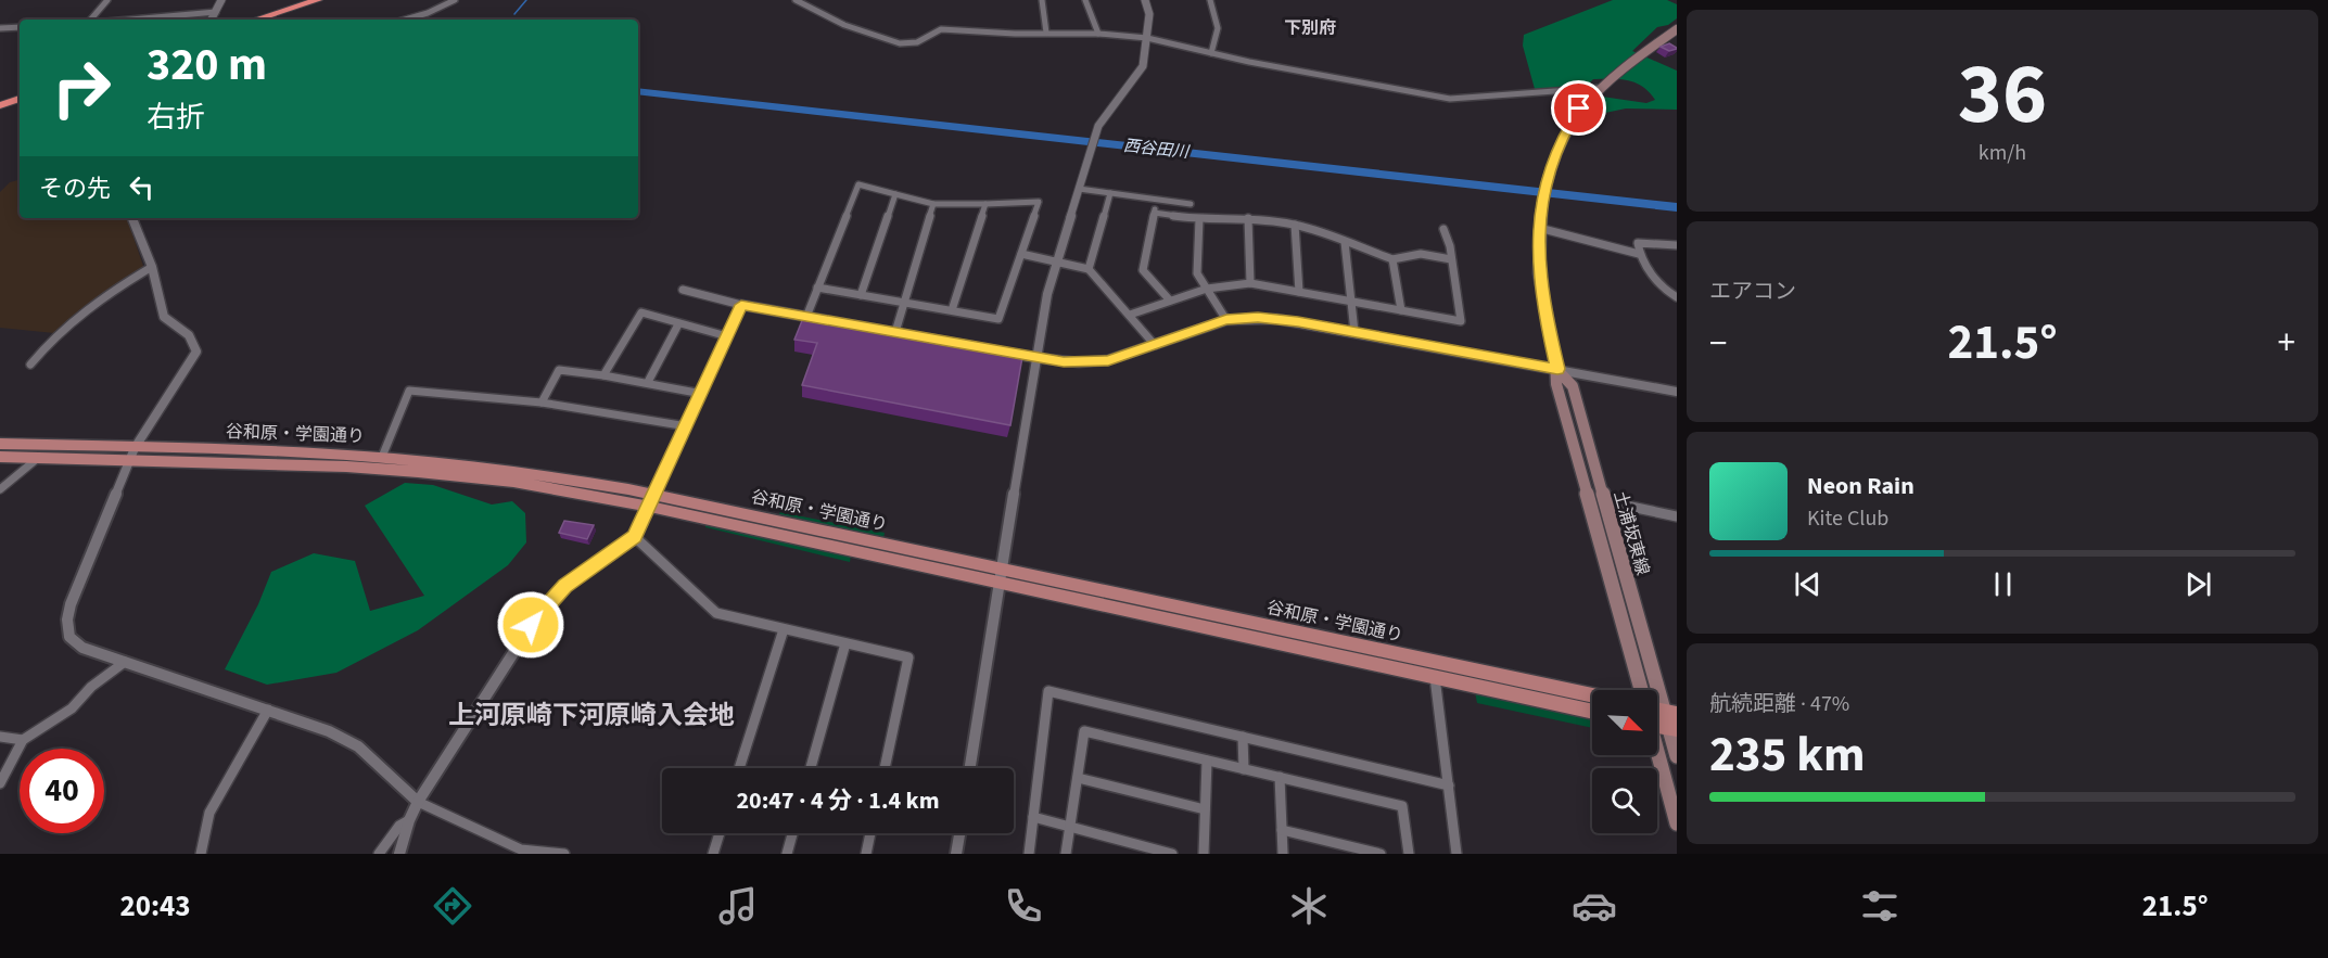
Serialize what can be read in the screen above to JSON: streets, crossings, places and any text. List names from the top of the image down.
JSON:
{
  "streets": {
    "main road": ["谷和原・学園通り", "土浦坂東線"]
  },
  "districts": ["下別府", "上河原崎下河原崎入会地"],
  "water": ["西谷田川"],
  "north": "bottom right",
  "page": {
    "tile": [
      ["36", "km/h"],
      "エアコン",
      ["航続距離 · 47%", "235 km"]
    ],
    "turn": ["320 m", "右折"],
    "then": "その先",
    "heat": ["−", "21.5°", "+"],
    "song": ["Neon Rain", "Kite Club"],
    "limit": "40",
    "trip": "20:47 · 4 分 · 1.4 km",
    "tabs": ["20:43", "21.5°"]
  }
}
